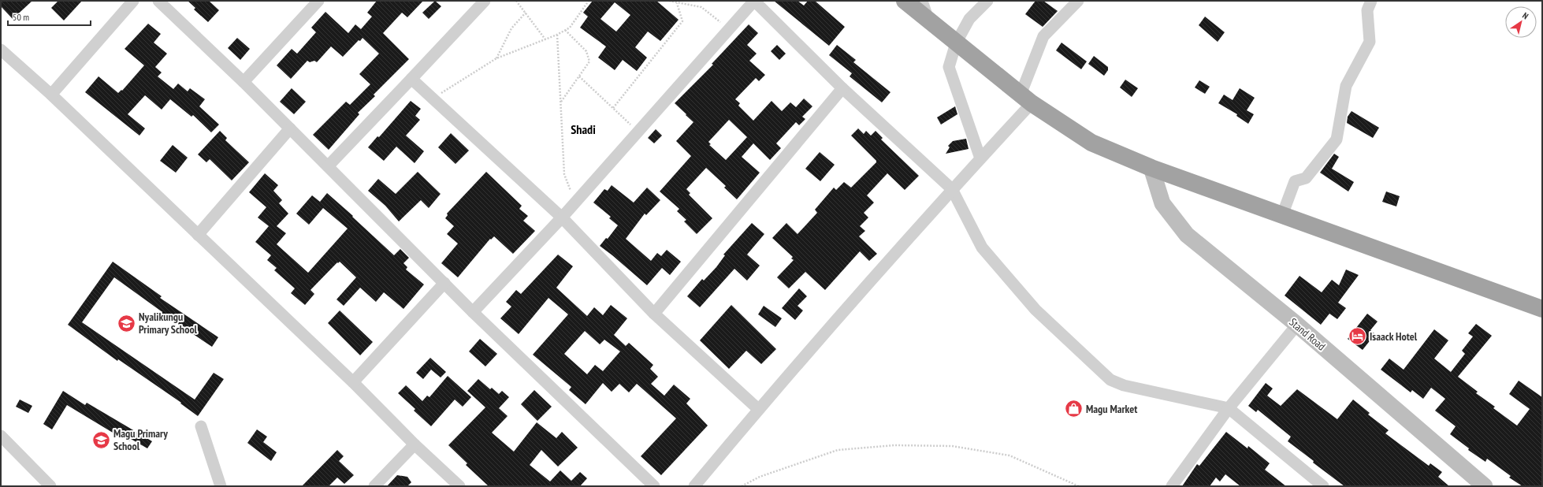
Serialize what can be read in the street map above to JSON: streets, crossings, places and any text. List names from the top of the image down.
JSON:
{
  "streets": {
    "main road": ["Stand Road"]
  },
  "districts": ["Shadi"],
  "places": {
    "school or university": ["Nyalikungu Primary School", "Magu Primary School"],
    "hotel": ["Isaack Hotel"],
    "shop": ["Magu Market"]
  },
  "scale_bar": "50 m",
  "north": "top right"
}
